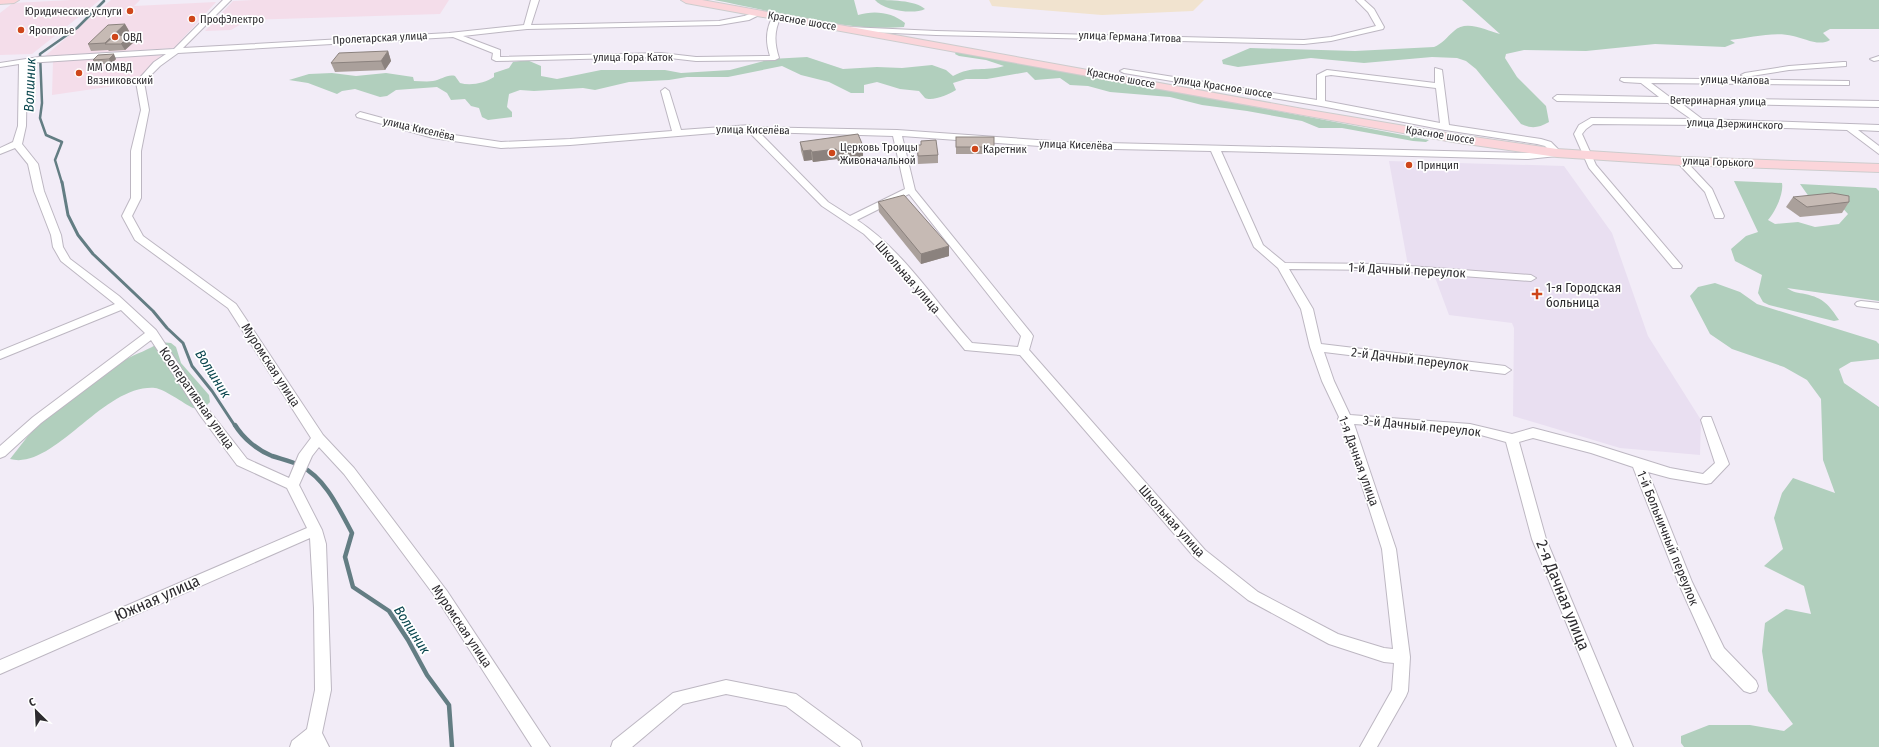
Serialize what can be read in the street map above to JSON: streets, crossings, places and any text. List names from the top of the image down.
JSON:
{
  "streets": {
    "main road": ["Красное шоссе", "улица Горького"],
    "street": [
      "улица Германа Титова",
      "Пролетарская улица",
      "улица Гора Каток",
      "улица Чкалова",
      "улица Красное шоссе",
      "Ветеринарная улица",
      "улица Дзержинского",
      "улица Киселёва",
      "1-й Дачный переулок",
      "Школьная улица",
      "2-й Дачный переулок",
      "Муромская улица",
      "Кооперативная улица",
      "3-й Дачный переулок",
      "1-я Дачная улица",
      "1-й Больничный переулок",
      "2-я Дачная улица",
      "Южная улица"
    ]
  },
  "crossings": [
    ["Красное шоссе", "улица Германа Титова"],
    ["Красное шоссе", "Пролетарская улица"],
    ["Красное шоссе", "улица Гора Каток"],
    ["Красное шоссе", "улица Красное шоссе"],
    ["Красное шоссе", "улица Киселёва"],
    ["Красное шоссе", "улица Горького"],
    ["Пролетарская улица", "улица Гора Каток"],
    ["Пролетарская улица", "Муромская улица"],
    ["улица Красное шоссе", "улица Киселёва"],
    ["улица Красное шоссе", "улица Горького"],
    ["улица Дзержинского", "улица Горького"],
    ["улица Киселёва", "улица Горького"],
    ["улица Киселёва", "Школьная улица"],
    ["улица Киселёва", "1-я Дачная улица"],
    ["1-й Дачный переулок", "1-я Дачная улица"],
    ["Школьная улица", "1-я Дачная улица"],
    ["2-й Дачный переулок", "1-я Дачная улица"],
    ["3-й Дачный переулок", "1-я Дачная улица"],
    ["3-й Дачный переулок", "2-я Дачная улица"]
  ],
  "water": ["Волшник"],
  "places": {
    "other": [
      "Юридические услуги",
      "ПрофЭлектро",
      "Ярополье",
      "ОВД",
      "ММ ОМВД Вязниковский",
      "Каретник",
      "Церковь Троицы Живоначальной",
      "Принцип"
    ],
    "health": ["1-я Городская больница"]
  },
  "north": "top left"
}
